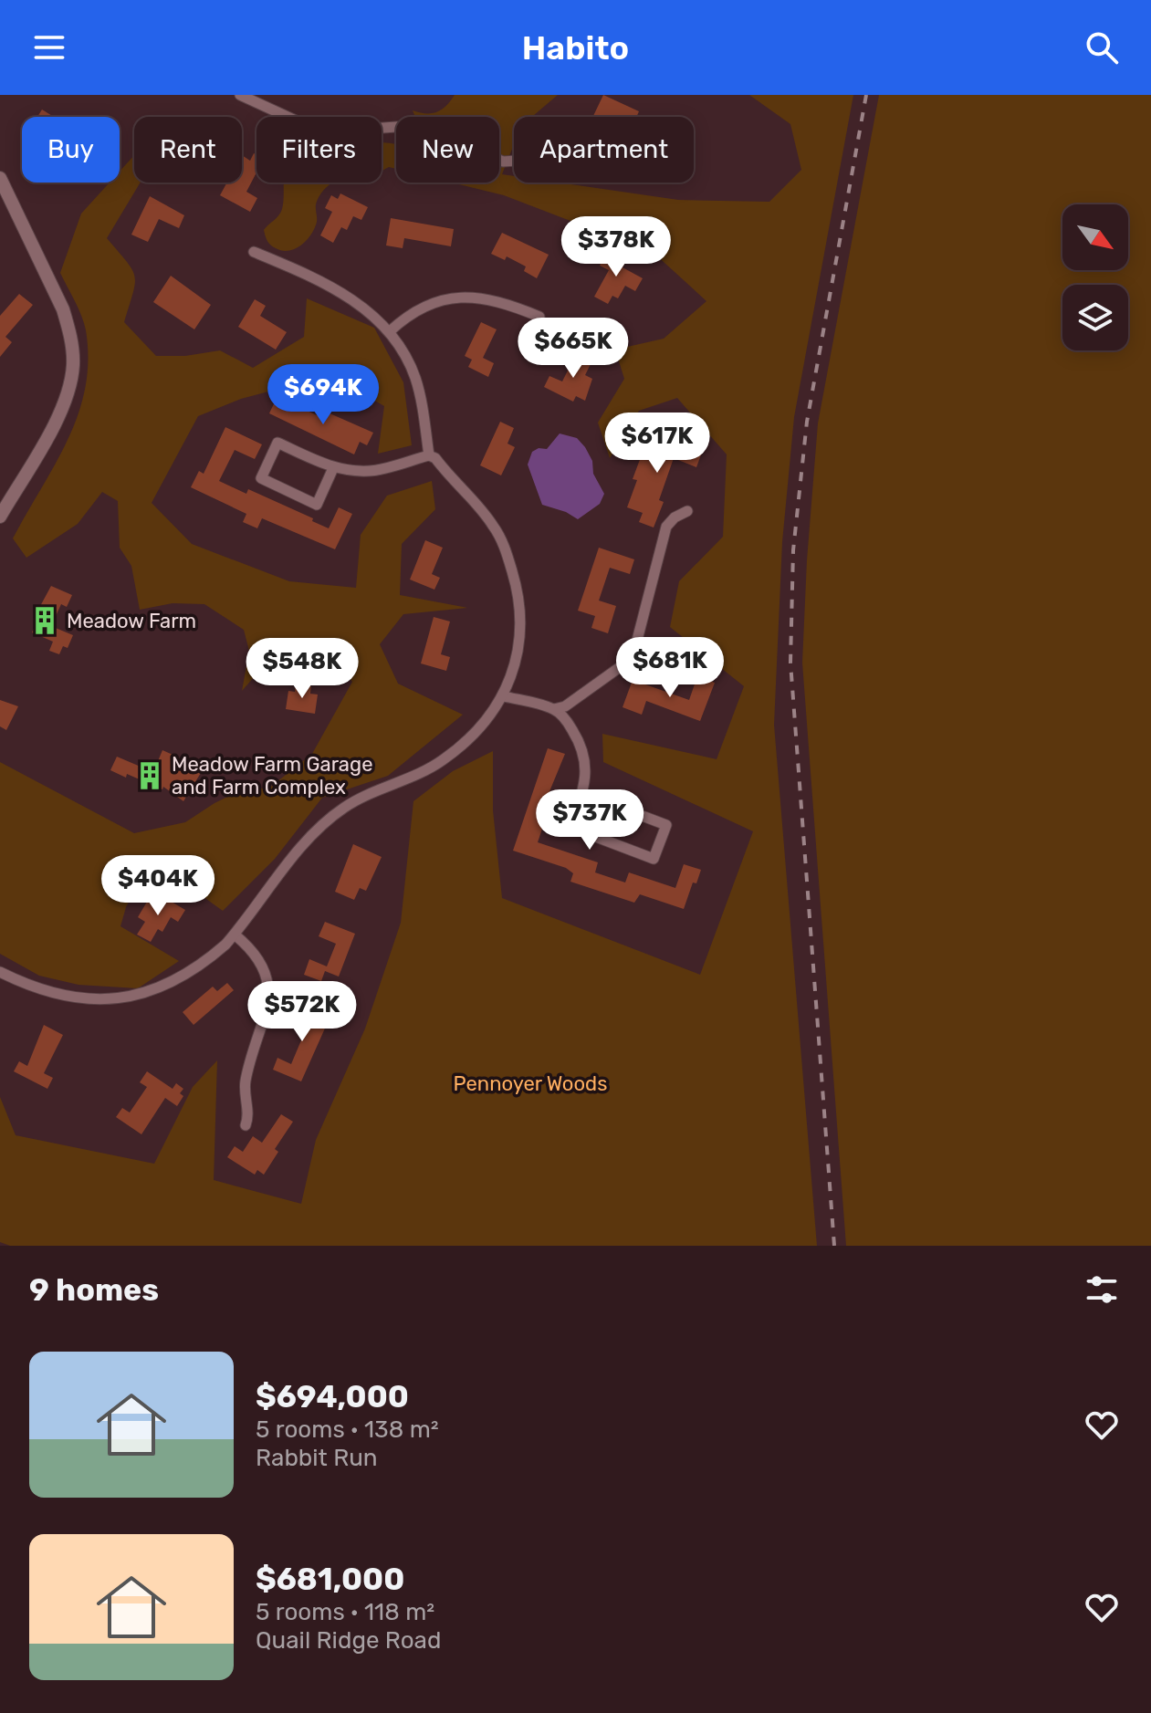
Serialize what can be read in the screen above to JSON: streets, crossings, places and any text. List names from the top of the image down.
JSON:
{
  "parks": ["Pennoyer Woods"],
  "places": {
    "building": ["Meadow Farm", "Meadow Farm Garage and Farm Complex"]
  },
  "north": "bottom right",
  "page": {
    "header": "Habito",
    "chip": [
      "Buy",
      "Rent",
      "Filters",
      "New",
      "Apartment"
    ],
    "price": [
      "$378K",
      "$665K",
      "$694K",
      "$617K",
      "$681K",
      "$548K",
      "$737K",
      "$404K",
      "$572K"
    ],
    "heading": "9 homes",
    "list": [
      {
        "name": "$694,000",
        "note": "5 rooms · 138 m² · Rabbit Run"
      },
      {
        "name": "$681,000",
        "note": "5 rooms · 118 m² · Quail Ridge Road"
      }
    ]
  }
}
